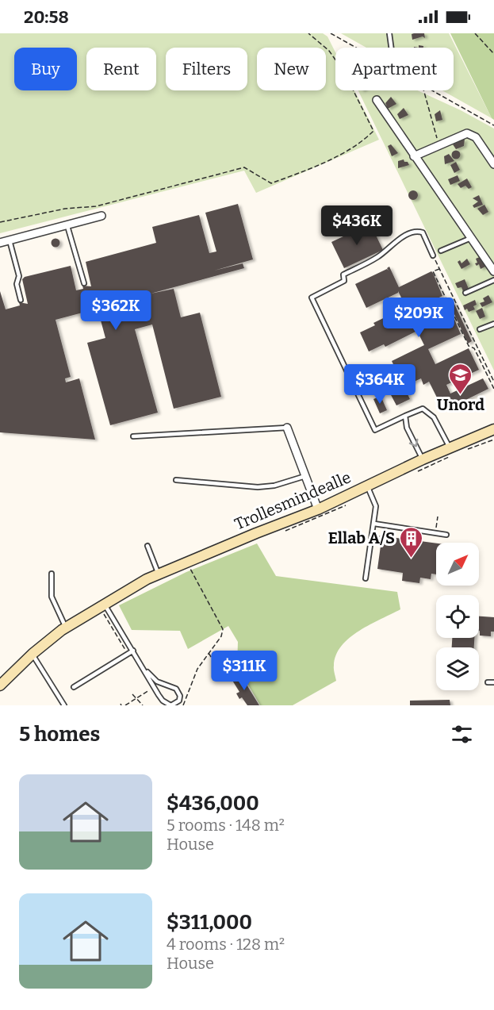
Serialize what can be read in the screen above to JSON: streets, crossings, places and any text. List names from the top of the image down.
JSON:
{
  "streets": {
    "street": ["Trollesmindealle"]
  },
  "places": {
    "school or university": ["Unord"],
    "building": ["Ellab A/S"]
  },
  "north": "top right",
  "page": {
    "status": "20:58",
    "chip": [
      "Buy",
      "Rent",
      "Filters",
      "New",
      "Apartment"
    ],
    "price": [
      "$436K",
      "$362K",
      "$209K",
      "$364K",
      "$311K"
    ],
    "heading": "5 homes",
    "list": [
      {
        "name": "$436,000",
        "note": "5 rooms · 148 m² · House"
      },
      {
        "name": "$311,000",
        "note": "4 rooms · 128 m² · House"
      }
    ]
  }
}
